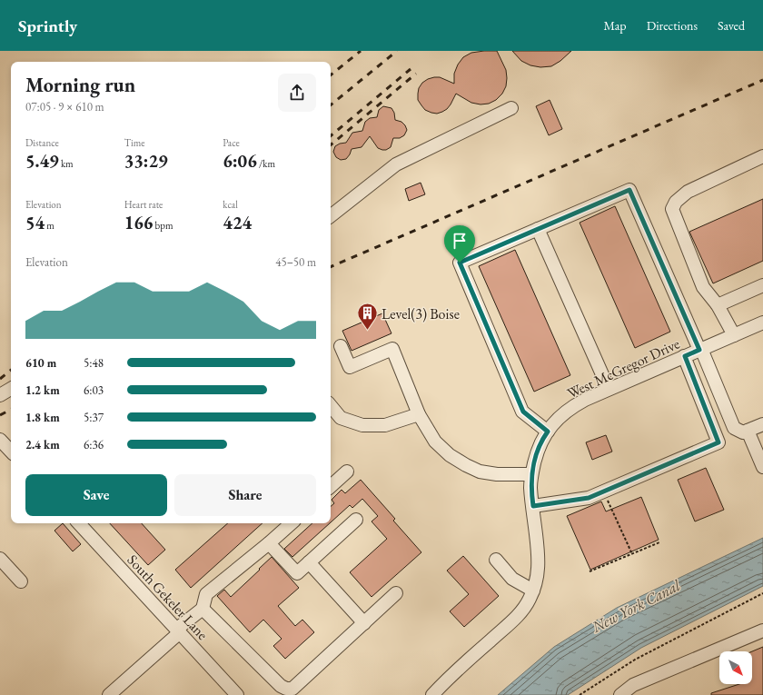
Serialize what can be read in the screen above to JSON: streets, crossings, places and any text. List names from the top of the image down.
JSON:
{
  "streets": {
    "street": ["West McGregor Drive", "South Gekeler Lane"]
  },
  "water": ["New York Canal"],
  "places": {
    "building": ["Level(3) Boise"]
  },
  "north": "bottom right",
  "page": {
    "header": "Sprintly",
    "nav": ["Map", "Directions", "Saved"],
    "heading": ["Morning run", "07:05 · 9 × 610 m"],
    "stats": [
      ["Distance", "5.49 km"],
      ["Time", "33:29"],
      ["Pace", "6:06 /km"],
      ["Elevation", "54 m"],
      ["Heart rate", "166 bpm"],
      ["kcal", "424"]
    ],
    "chart": ["Elevation", "45–50 m"],
    "list": [
      {
        "name": "610 m",
        "note": "5:48"
      },
      {
        "name": "1.2 km",
        "note": "6:03"
      },
      {
        "name": "1.8 km",
        "note": "5:37"
      },
      {
        "name": "2.4 km",
        "note": "6:36"
      }
    ],
    "buttons": ["Save", "Share"]
  }
}
